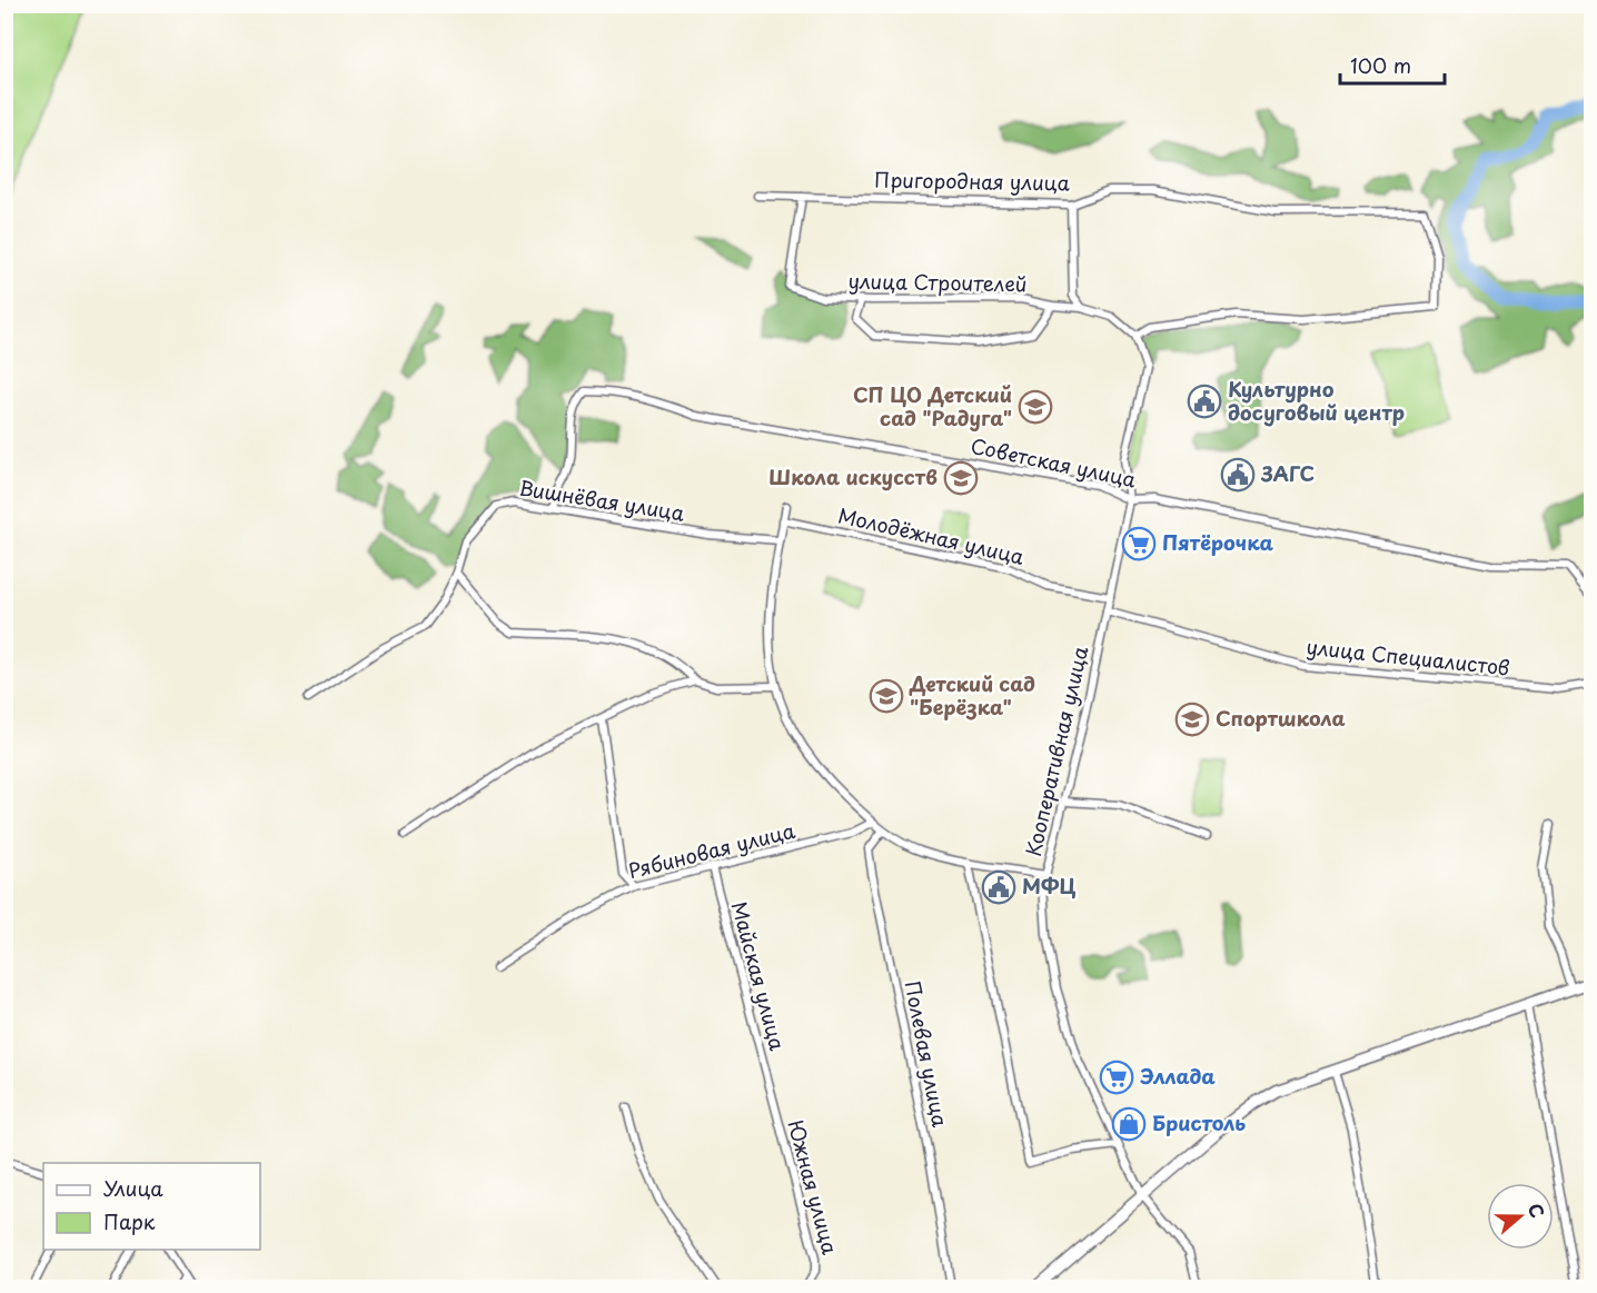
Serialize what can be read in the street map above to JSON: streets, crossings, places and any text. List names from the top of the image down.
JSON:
{
  "streets": {
    "street": [
      "Пригородная улица",
      "улица Строителей",
      "Советская улица",
      "Вишнёвая улица",
      "Молодёжная улица",
      "улица Специалистов",
      "Кооперативная улица",
      "Рябиновая улица",
      "Майская улица",
      "Полевая улица",
      "Южная улица"
    ]
  },
  "crossings": [
    ["Пригородная улица", "улица Строителей"],
    ["Пригородная улица", "Кооперативная улица"],
    ["улица Строителей", "Кооперативная улица"],
    ["Советская улица", "Вишнёвая улица"],
    ["Советская улица", "Кооперативная улица"],
    ["Молодёжная улица", "Кооперативная улица"],
    ["улица Специалистов", "Кооперативная улица"],
    ["Рябиновая улица", "Майская улица"],
    ["Майская улица", "Южная улица"]
  ],
  "places": {
    "public building": ["Культурно досуговый центр", "ЗАГС", "МФЦ"],
    "school or university": [
      "СП ЦО Детский сад \"Радуга\"",
      "Школа искусств",
      "Детский сад \"Берёзка\"",
      "Спортшкола"
    ],
    "supermarket": ["Пятёрочка", "Эллада"],
    "shop": ["Бристоль"]
  },
  "legend": ["Улица", "Парк"],
  "scale_bar": "100 m",
  "north": "right"
}
